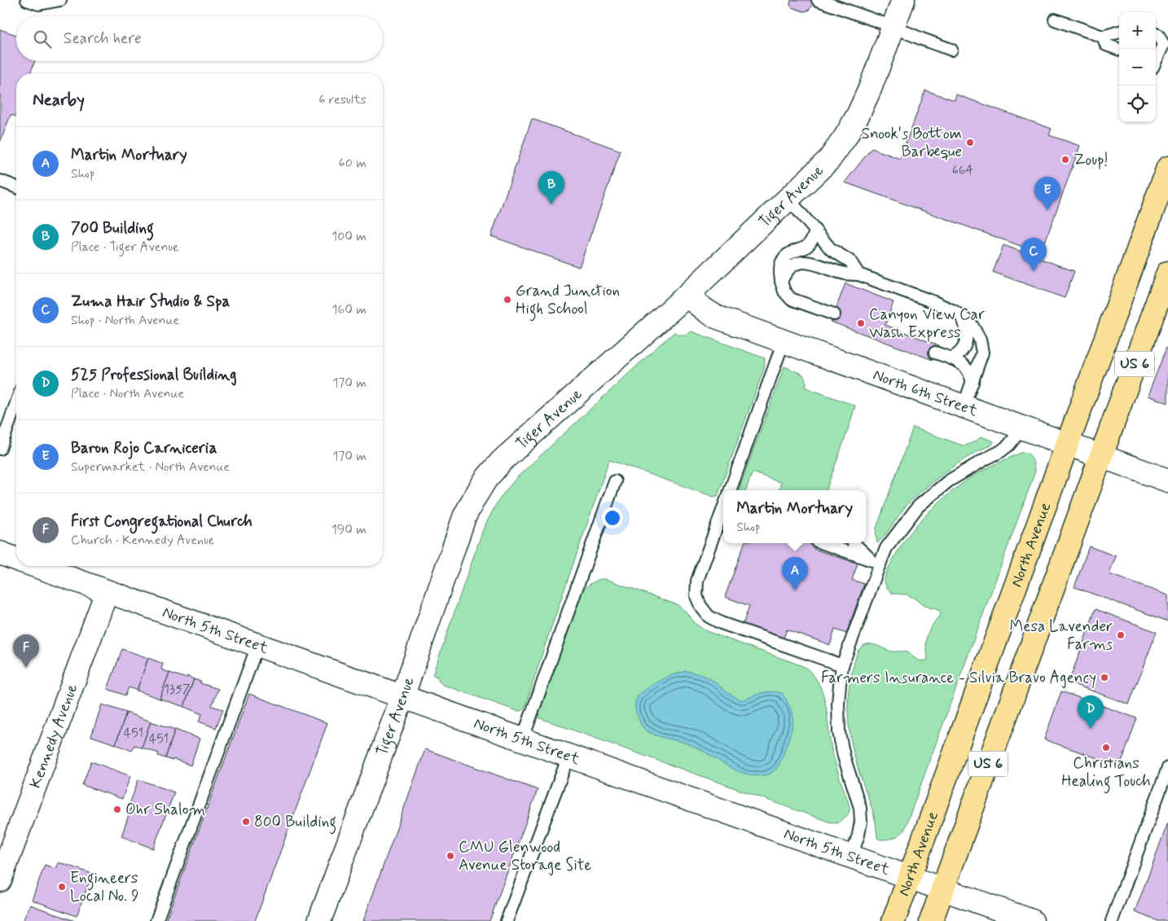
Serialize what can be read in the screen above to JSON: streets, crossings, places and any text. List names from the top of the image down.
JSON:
{
  "streets": {
    "main road": ["US 6", "North Avenue"],
    "street": [
      "Tiger Avenue",
      "North 6th Street",
      "North 5th Street",
      "Kennedy Avenue"
    ]
  },
  "crossings": [
    ["Tiger Avenue", "North 6th Street"],
    ["Tiger Avenue", "North 5th Street"],
    ["US 6", "North 6th Street"],
    ["US 6", "North 5th Street"],
    ["North 6th Street", "North Avenue"],
    ["North Avenue", "North 5th Street"],
    ["North 5th Street", "Kennedy Avenue"]
  ],
  "places": [
    "Snook's Bottom Barbeque",
    "Zoup!",
    "Grand Junction High School",
    "Canyon View Car Wash Express",
    "Mesa Lavender Farms",
    "Farmers Insurance - Silvia Bravo Agency",
    "Christians Healing Touch",
    "Ohr Shalom",
    "800 Building",
    "CMU Glenwood Avenue Storage Site",
    "Engineers Local No. 9"
  ],
  "house_numbers": [
    "664",
    "1357",
    "451",
    "451"
  ],
  "page": {
    "map_buttons": ["+", "−"],
    "search": "Search here",
    "heading": ["Nearby", "6 results"],
    "list": [
      {
        "mark": "A",
        "name": "Martin Mortuary",
        "note": "Shop",
        "value": "60 m"
      },
      {
        "mark": "B",
        "name": "700 Building",
        "note": "Place · Tiger Avenue",
        "value": "100 m"
      },
      {
        "mark": "C",
        "name": "Zuma Hair Studio & Spa",
        "note": "Shop · North Avenue",
        "value": "160 m"
      },
      {
        "mark": "D",
        "name": "525 Professional Building",
        "note": "Place · North Avenue",
        "value": "170 m"
      },
      {
        "mark": "E",
        "name": "Baron Rojo Carniceria",
        "note": "Supermarket · North Avenue",
        "value": "170 m"
      },
      {
        "mark": "F",
        "name": "First Congregational Church",
        "note": "Church · Kennedy Avenue",
        "value": "190 m"
      }
    ],
    "pins": [
      "B",
      "E",
      "C",
      "A",
      "F",
      "D"
    ],
    "popup": ["Martin Mortuary", "Shop"]
  }
}
